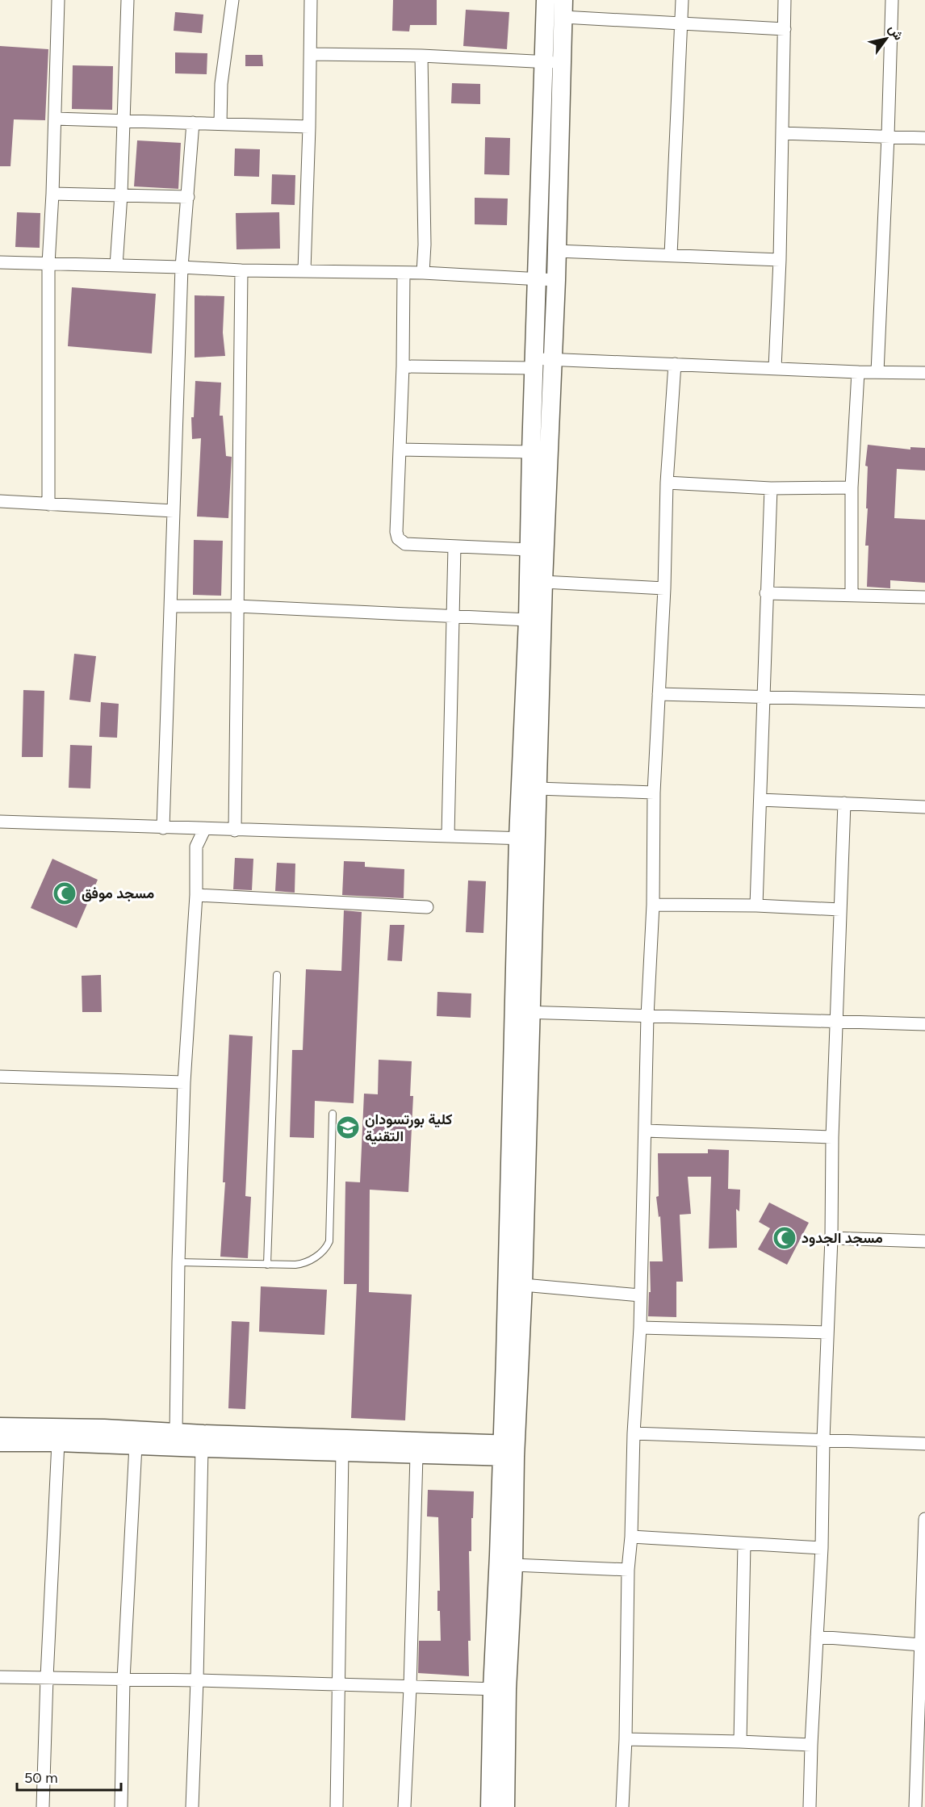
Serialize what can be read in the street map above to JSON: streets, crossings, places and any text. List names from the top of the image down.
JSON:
{
  "places": {
    "mosque": ["مسجد موفق", "مسجد الجدود"],
    "school or university": ["كلية بورتسودان التقنية"]
  },
  "scale_bar": "50 m",
  "north": "top right"
}
